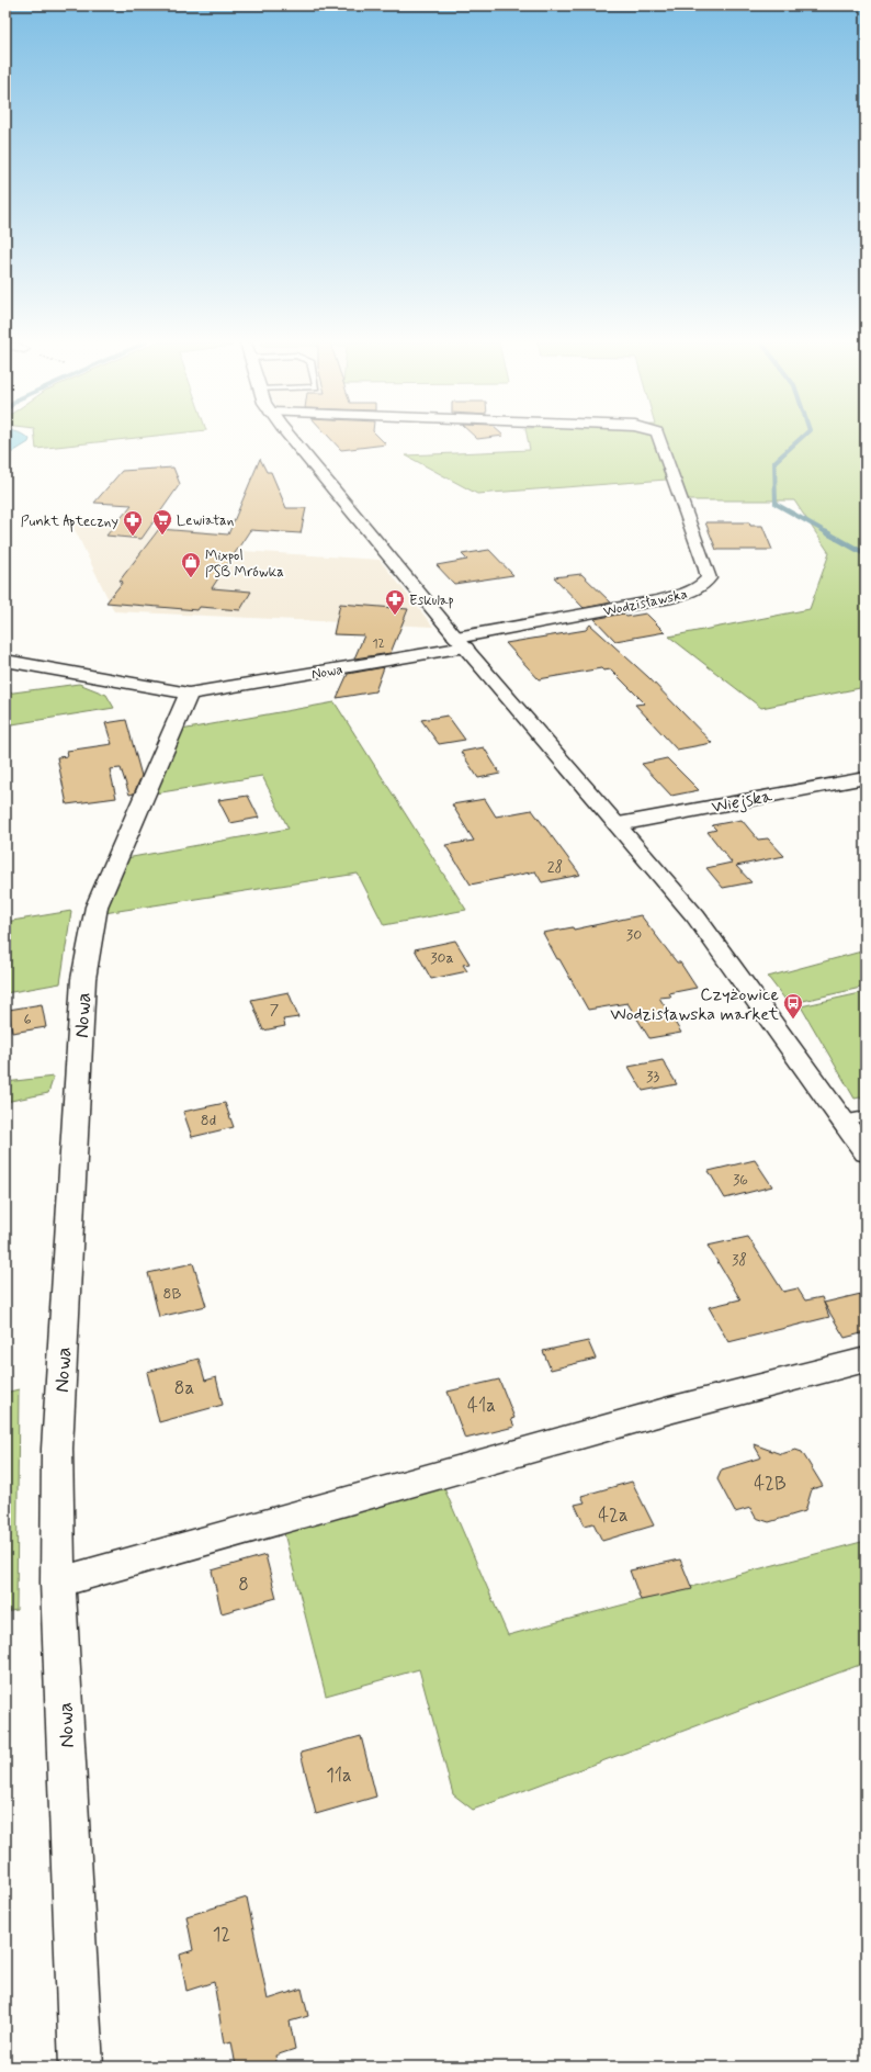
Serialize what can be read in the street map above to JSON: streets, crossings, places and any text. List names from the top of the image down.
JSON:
{
  "streets": {
    "street": ["Wodzisławska", "Nowa", "Wiejska"]
  },
  "crossings": [
    ["Wodzisławska", "Nowa"]
  ],
  "places": {
    "supermarket": ["Lewiatan"],
    "pharmacy": ["Punkt Apteczny", "Eskulap"],
    "shop": ["Mixpol PSB Mrówka"],
    "bus stop": ["Czyżowice Wodzisławska market"]
  },
  "house_numbers": [
    "12",
    "28",
    "30",
    "30a",
    "7",
    "6",
    "33",
    "8d",
    "36",
    "38",
    "8B",
    "8a",
    "41a",
    "42B",
    "42a",
    "8",
    "11a",
    "12"
  ]
}
